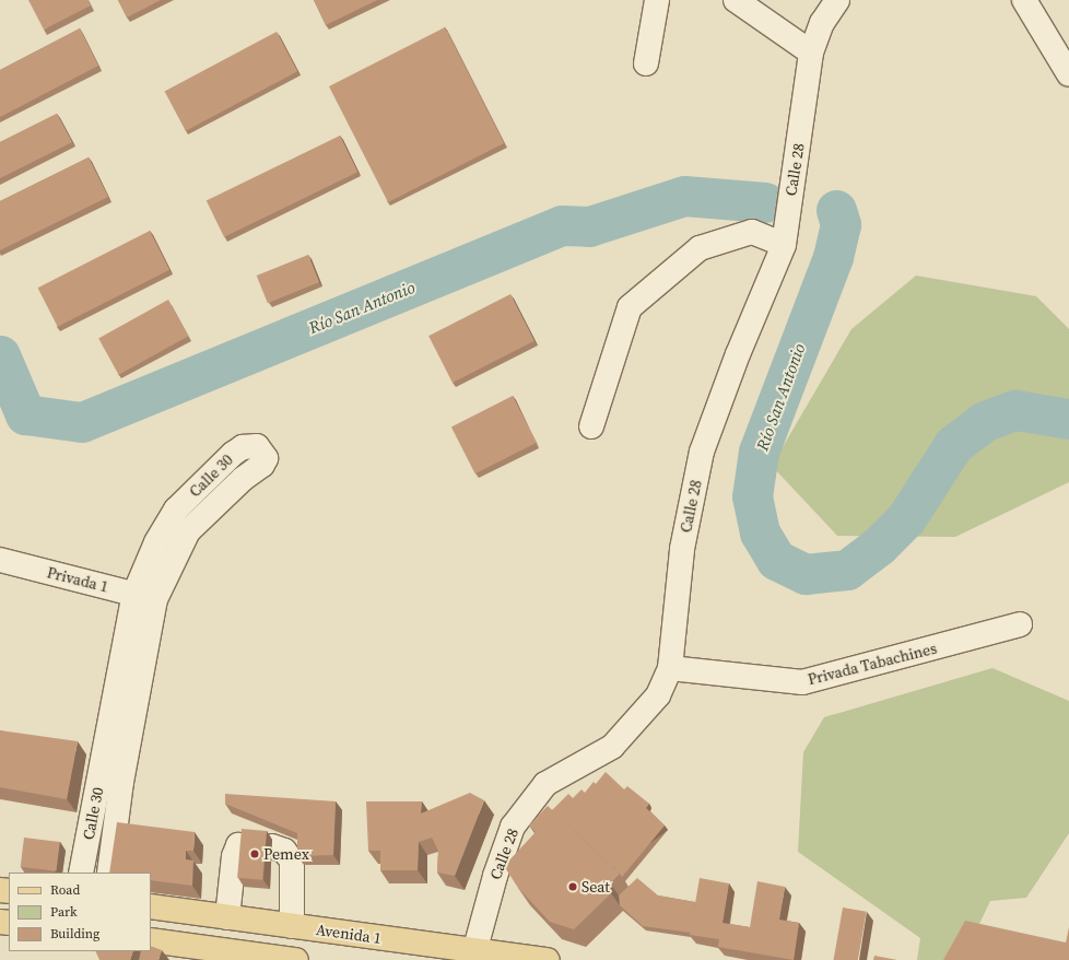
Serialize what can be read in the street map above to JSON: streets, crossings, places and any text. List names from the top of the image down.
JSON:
{
  "streets": {
    "main road": ["Avenida 1"],
    "street": [
      "Calle 28",
      "Calle 30",
      "Privada 1",
      "Privada Tabachines"
    ]
  },
  "crossings": [
    ["Calle 28", "Privada Tabachines"],
    ["Calle 28", "Avenida 1"],
    ["Calle 30", "Privada 1"]
  ],
  "water": ["Río San Antonio"],
  "places": ["Pemex", "Seat"],
  "legend": ["Road", "Park", "Building"]
}
